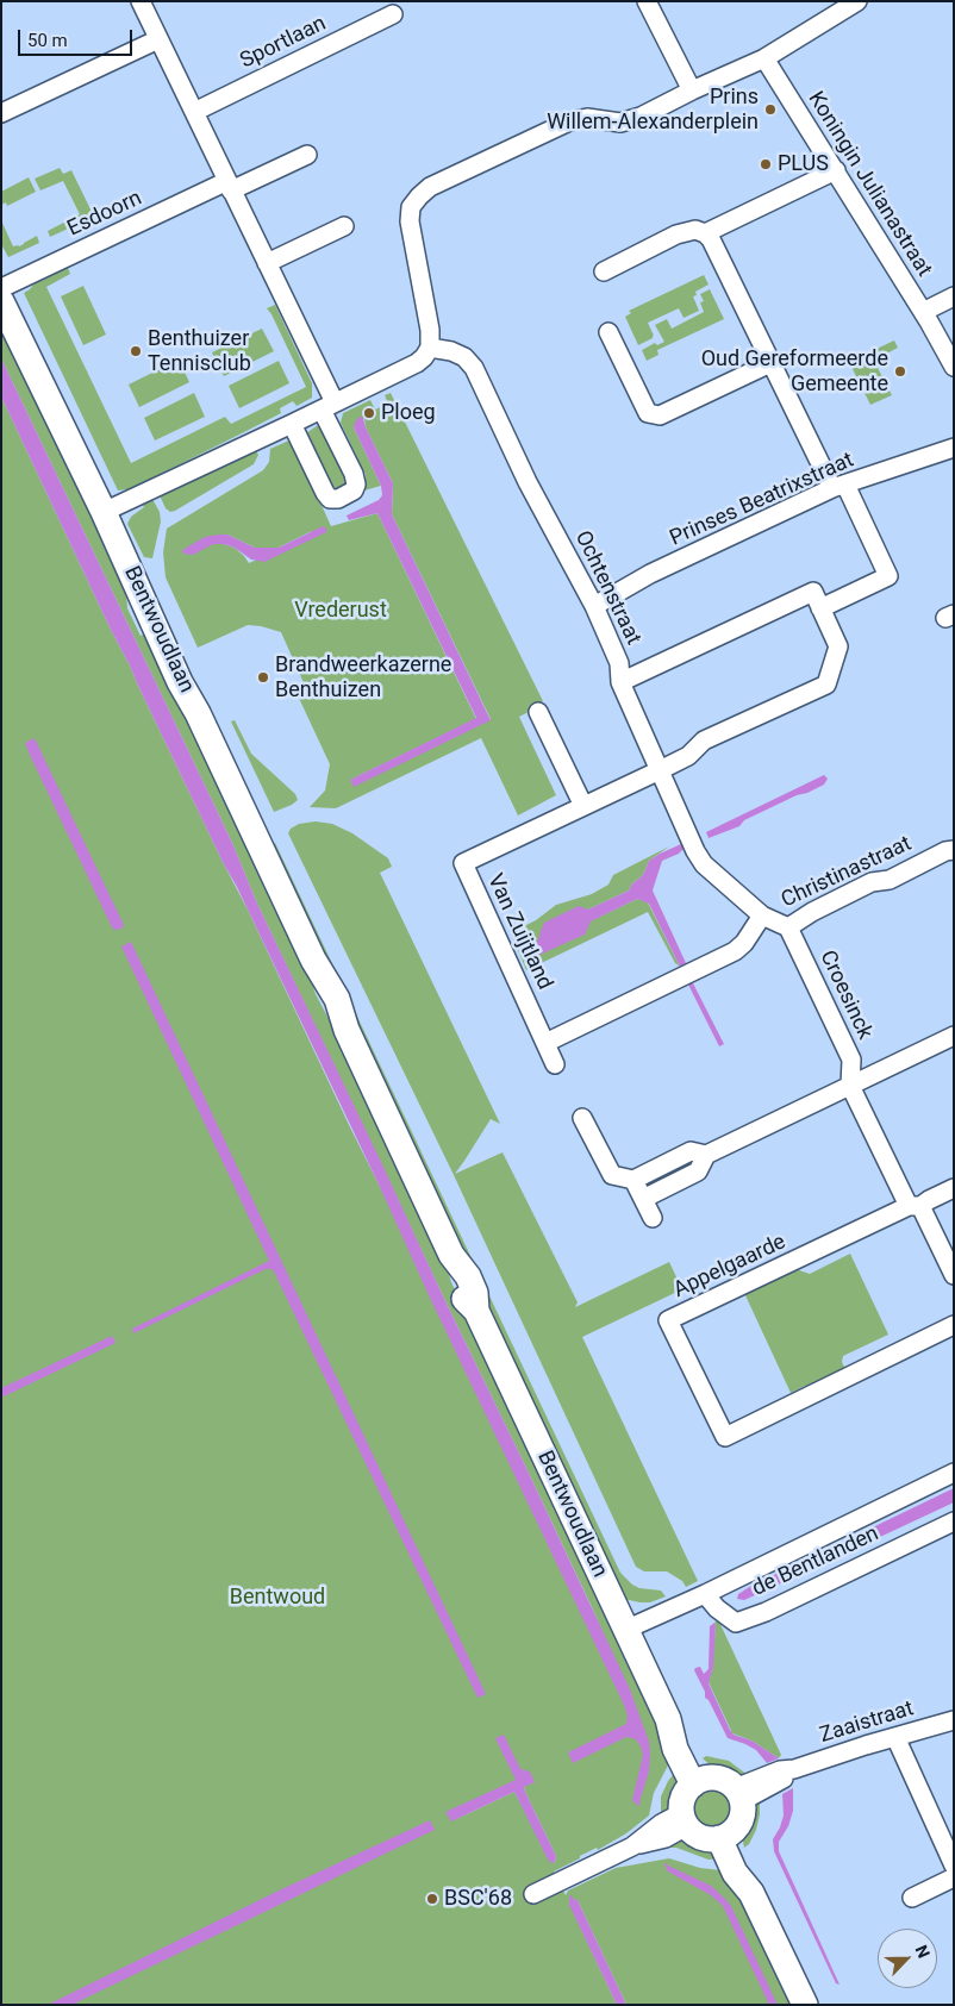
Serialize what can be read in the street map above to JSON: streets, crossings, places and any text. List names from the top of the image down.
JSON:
{
  "streets": {
    "main road": ["Bentwoudlaan"],
    "street": [
      "Sportlaan",
      "Koningin Julianastraat",
      "Esdoorn",
      "Prinses Beatrixstraat",
      "Ochtenstraat",
      "Christinastraat",
      "Van Zuijtland",
      "Croesinck",
      "Appelgaarde",
      "de Bentlanden",
      "Zaaistraat"
    ]
  },
  "crossings": [
    ["Prinses Beatrixstraat", "Ochtenstraat"],
    ["Ochtenstraat", "Christinastraat"],
    ["Ochtenstraat", "Van Zuijtland"],
    ["Bentwoudlaan", "de Bentlanden"],
    ["Bentwoudlaan", "Zaaistraat"],
    ["Christinastraat", "Van Zuijtland"],
    ["Christinastraat", "Croesinck"],
    ["Croesinck", "Appelgaarde"]
  ],
  "parks": ["Vrederust", "Bentwoud"],
  "places": [
    "Prins Willem-Alexanderplein",
    "PLUS",
    "Benthuizer Tennisclub",
    "Oud Gereformeerde Gemeente",
    "Ploeg",
    "Brandweerkazerne Benthuizen",
    "BSC'68"
  ],
  "scale_bar": "50 m",
  "north": "top right"
}
